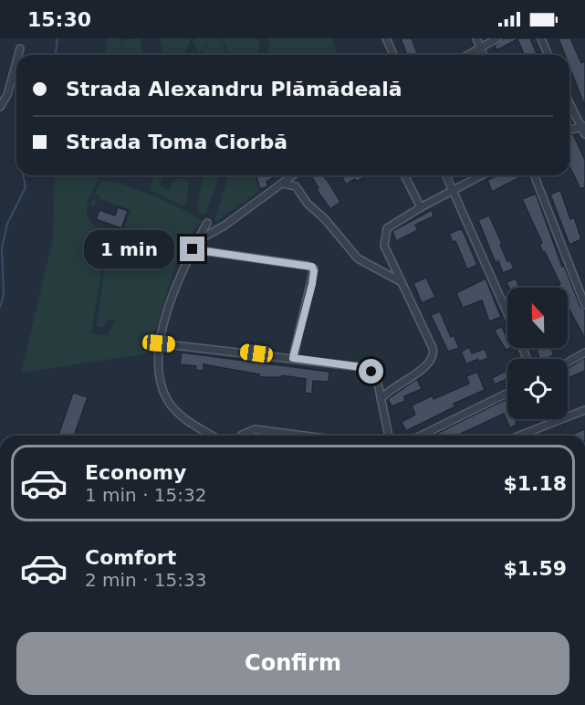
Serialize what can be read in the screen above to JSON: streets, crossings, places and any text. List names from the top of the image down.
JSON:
{
  "north": "top",
  "page": {
    "status": "15:30",
    "banner": ["Strada Alexandru Plămădeală", "Strada Toma Ciorbă"],
    "bubble": "1 min",
    "list": [
      {
        "name": "Economy",
        "note": "1 min · 15:32",
        "value": "$1.18"
      },
      {
        "name": "Comfort",
        "note": "2 min · 15:33",
        "value": "$1.59"
      }
    ],
    "buttons": "Confirm"
  }
}
